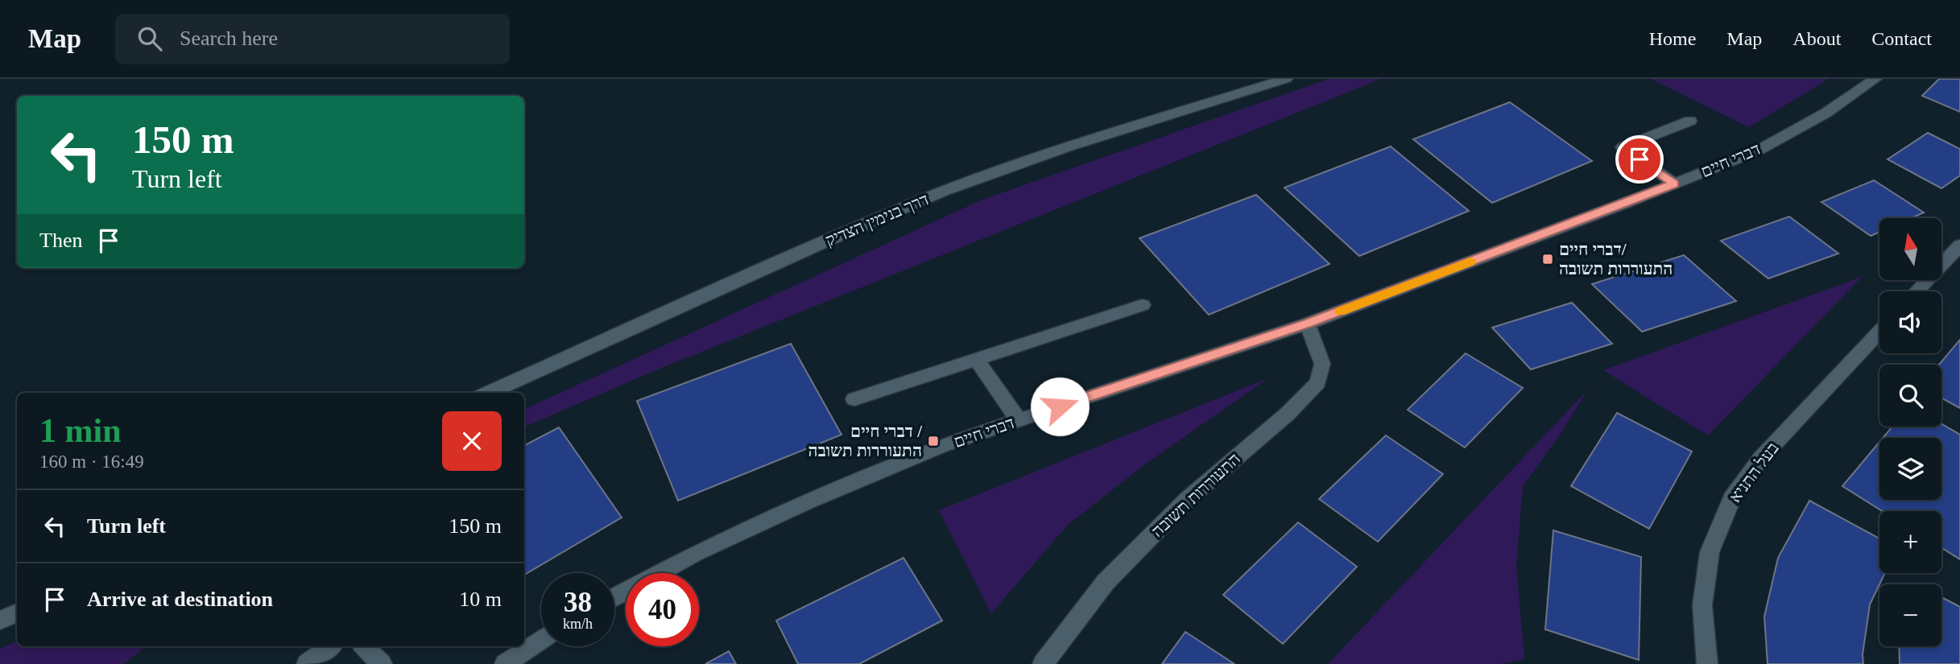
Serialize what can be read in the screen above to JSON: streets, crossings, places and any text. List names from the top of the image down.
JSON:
{
  "streets": {
    "street": [
      "דברי חיים",
      "דרך בנימין הצדיק",
      "בעל התניא",
      "התעוררות תשובה"
    ]
  },
  "crossings": [
    ["דברי חיים", "התעוררות תשובה"]
  ],
  "places": {
    "transit": ["דברי חיים/ התעוררות תשובה", "דברי חיים / התעוררות תשובה"]
  },
  "north": "top",
  "page": {
    "header": "Map",
    "search": "Search here",
    "nav": [
      "Home",
      "Map",
      "About",
      "Contact"
    ],
    "turn": ["150 m", "Turn left"],
    "then": "Then",
    "map_buttons": ["+", "−"],
    "heading": ["1 min", "160 m · 16:49"],
    "list": [
      {
        "name": "Turn left",
        "value": "150 m"
      },
      {
        "name": "Arrive at destination",
        "value": "10 m"
      }
    ],
    "speed": "38 km/h",
    "limit": "40"
  }
}
